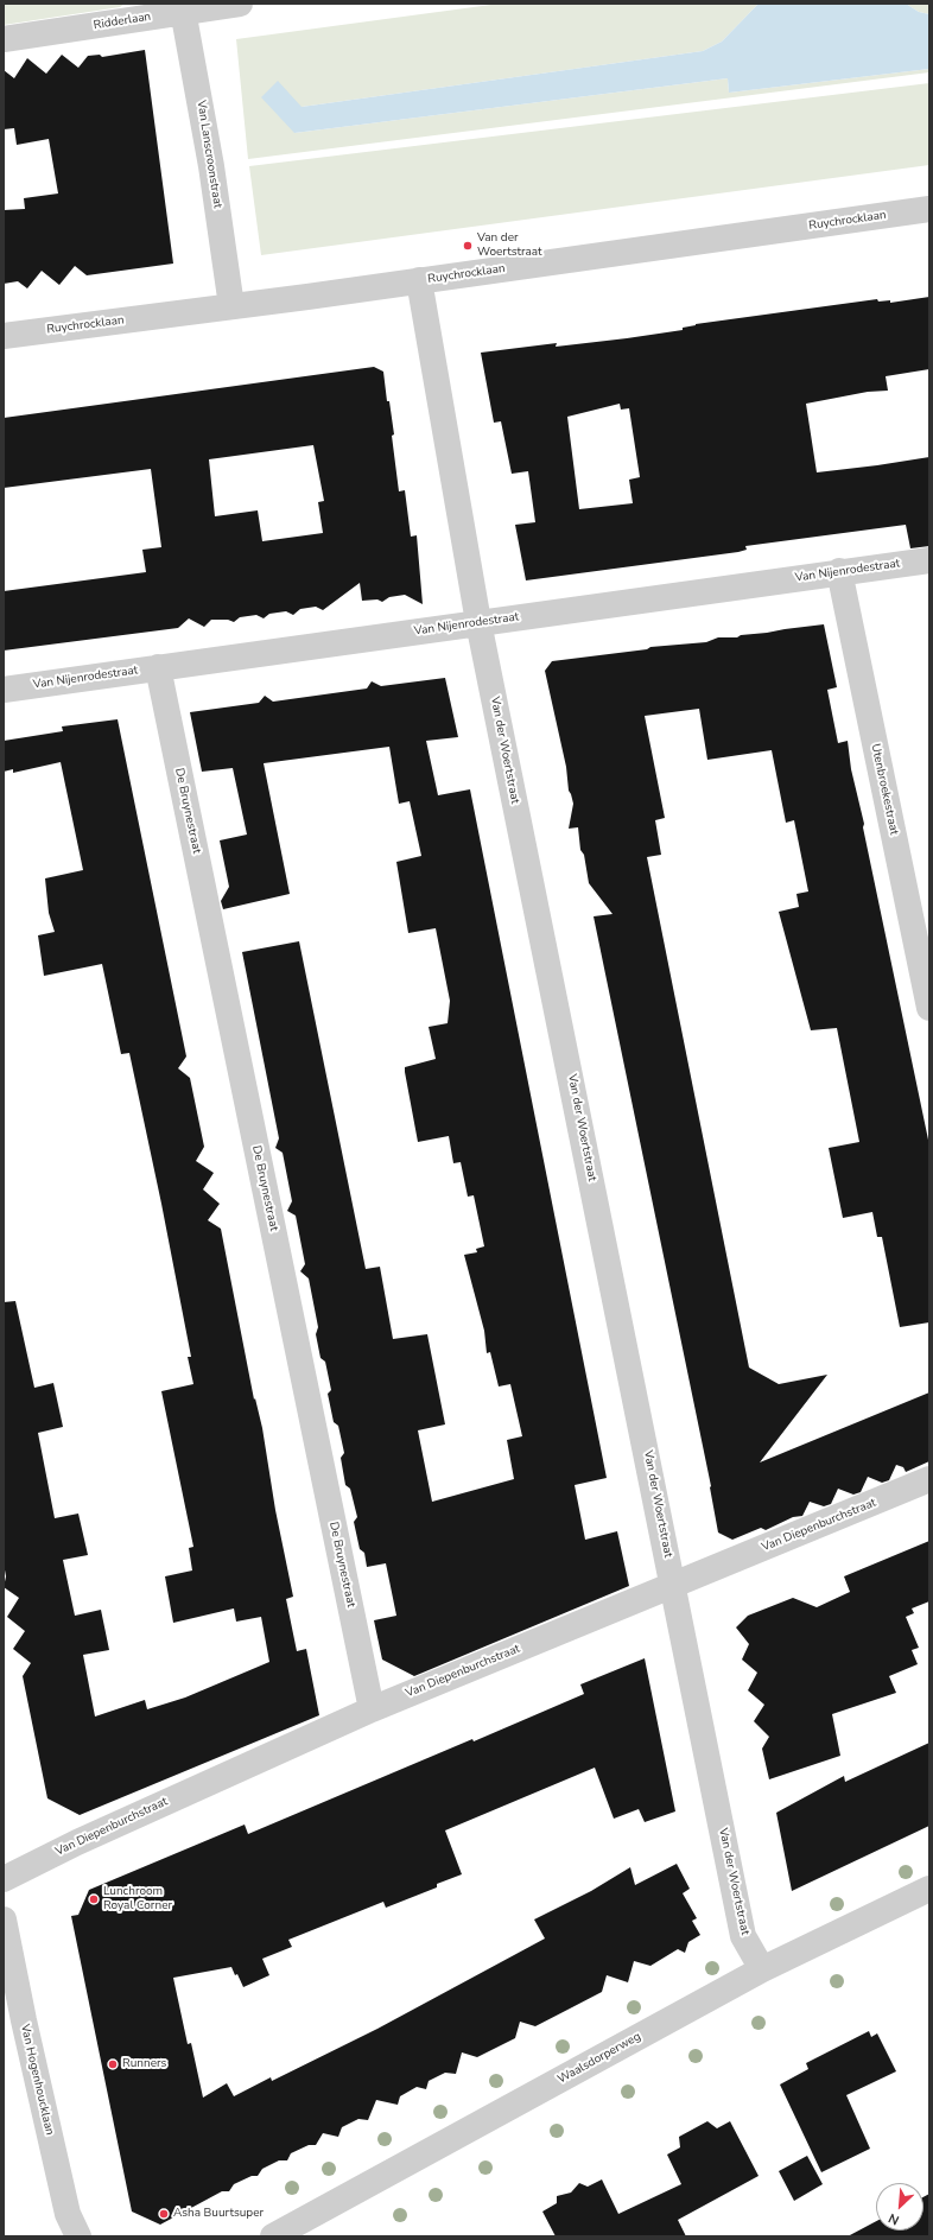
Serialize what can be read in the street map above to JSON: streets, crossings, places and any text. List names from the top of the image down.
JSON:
{
  "streets": {
    "street": [
      "Ridderlaan",
      "Van Lanscroonstraat",
      "Ruychrocklaan",
      "Van Nijenrodestraat",
      "Van der Woertstraat",
      "Utenbroekestraat",
      "De Bruynestraat",
      "Van Diepenburchstraat",
      "Waalsdorperweg",
      "Van Hogenhoucklaan"
    ]
  },
  "crossings": [
    ["Ridderlaan", "Van Lanscroonstraat"],
    ["Van Lanscroonstraat", "Ruychrocklaan"],
    ["Ruychrocklaan", "Van der Woertstraat"],
    ["Van Nijenrodestraat", "Van der Woertstraat"],
    ["Van Nijenrodestraat", "Utenbroekestraat"],
    ["Van Nijenrodestraat", "De Bruynestraat"],
    ["Van der Woertstraat", "Van Diepenburchstraat"],
    ["Van der Woertstraat", "Waalsdorperweg"],
    ["De Bruynestraat", "Van Diepenburchstraat"]
  ],
  "places": [
    "Van der Woertstraat",
    "Lunchroom Royal Corner",
    "Runners",
    "Asha Buurtsuper"
  ],
  "north": "bottom left"
}
